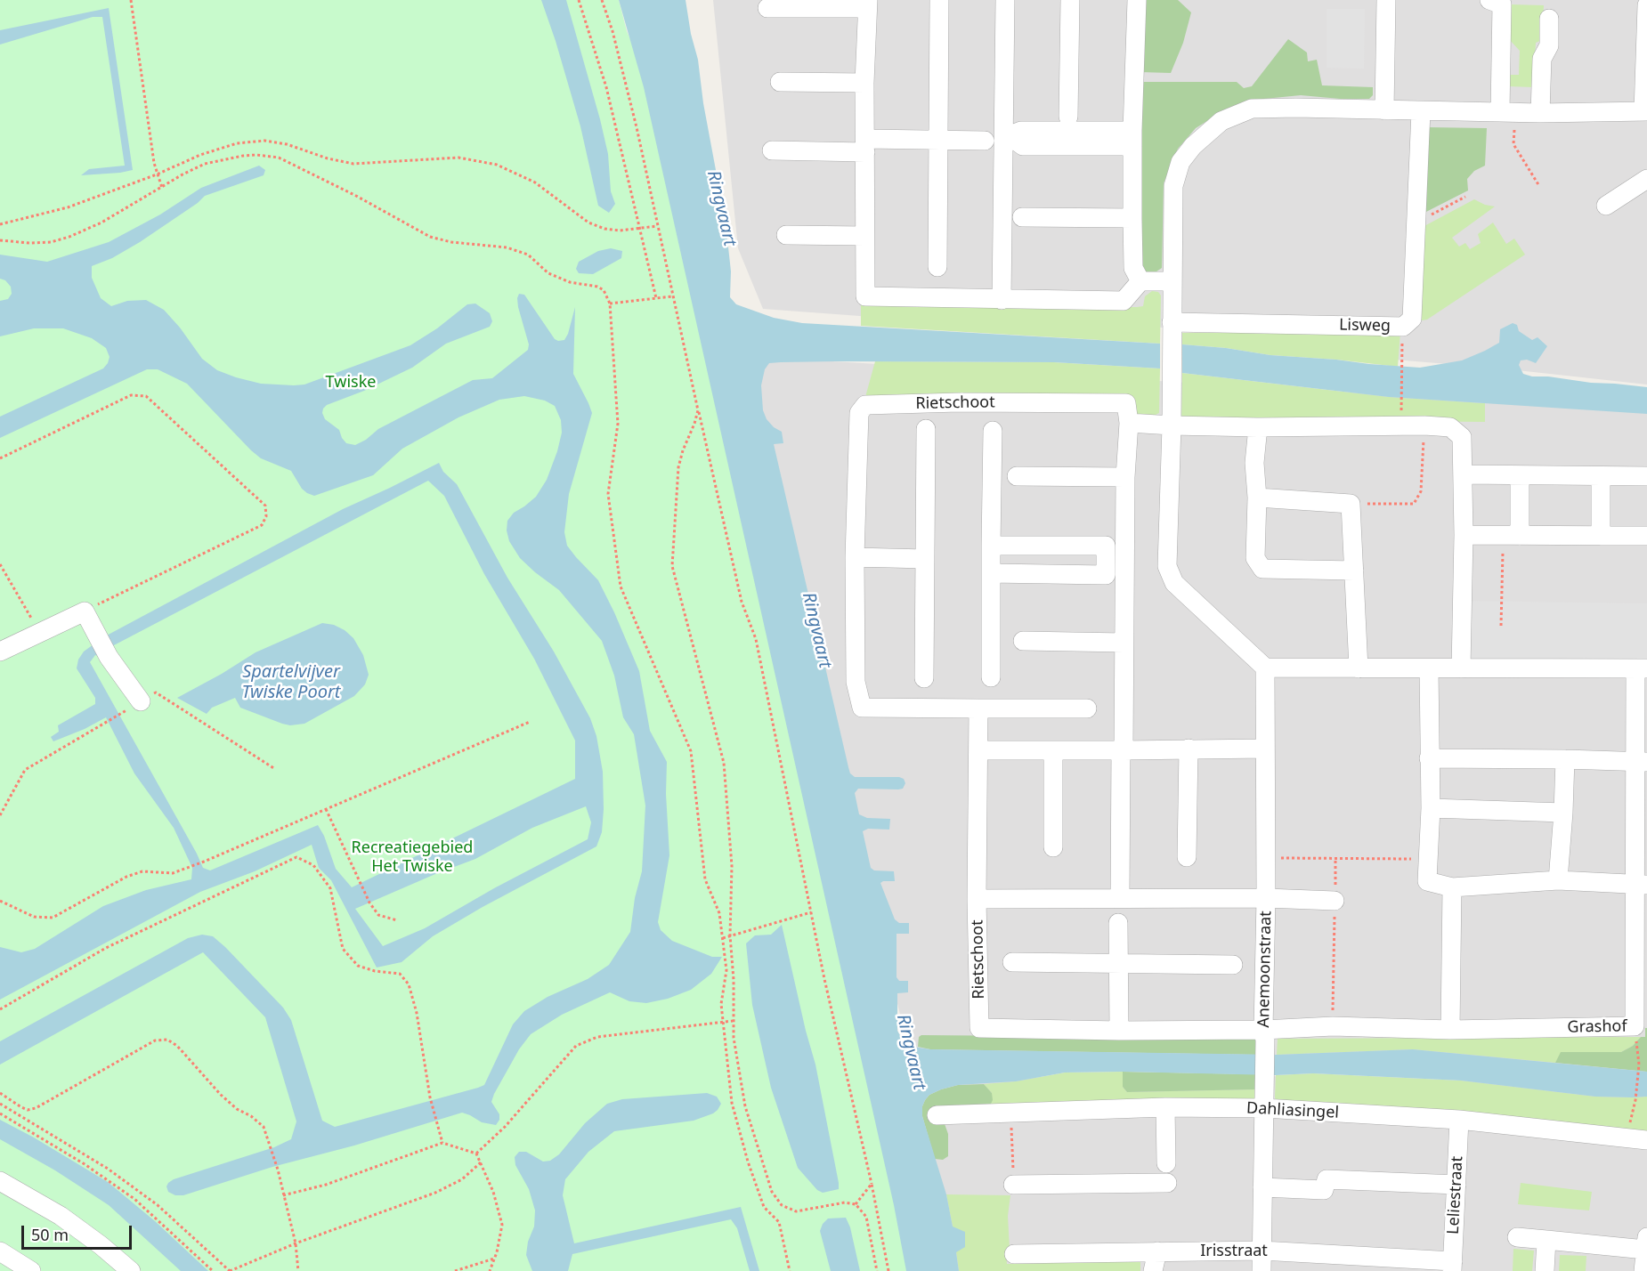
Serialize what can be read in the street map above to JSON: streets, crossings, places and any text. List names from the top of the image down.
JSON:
{
  "streets": {
    "street": [
      "Lisweg",
      "Rietschoot",
      "Anemoonstraat",
      "Grashof",
      "Dahliasingel",
      "Leliestraat",
      "Irisstraat"
    ]
  },
  "crossings": [
    ["Rietschoot", "Anemoonstraat"],
    ["Rietschoot", "Grashof"],
    ["Anemoonstraat", "Grashof"],
    ["Anemoonstraat", "Dahliasingel"],
    ["Anemoonstraat", "Irisstraat"],
    ["Dahliasingel", "Leliestraat"],
    ["Leliestraat", "Irisstraat"]
  ],
  "water": ["Ringvaart", "Spartelvijver Twiske Poort"],
  "parks": ["Twiske", "Recreatiegebied Het Twiske"],
  "scale_bar": "50 m"
}
